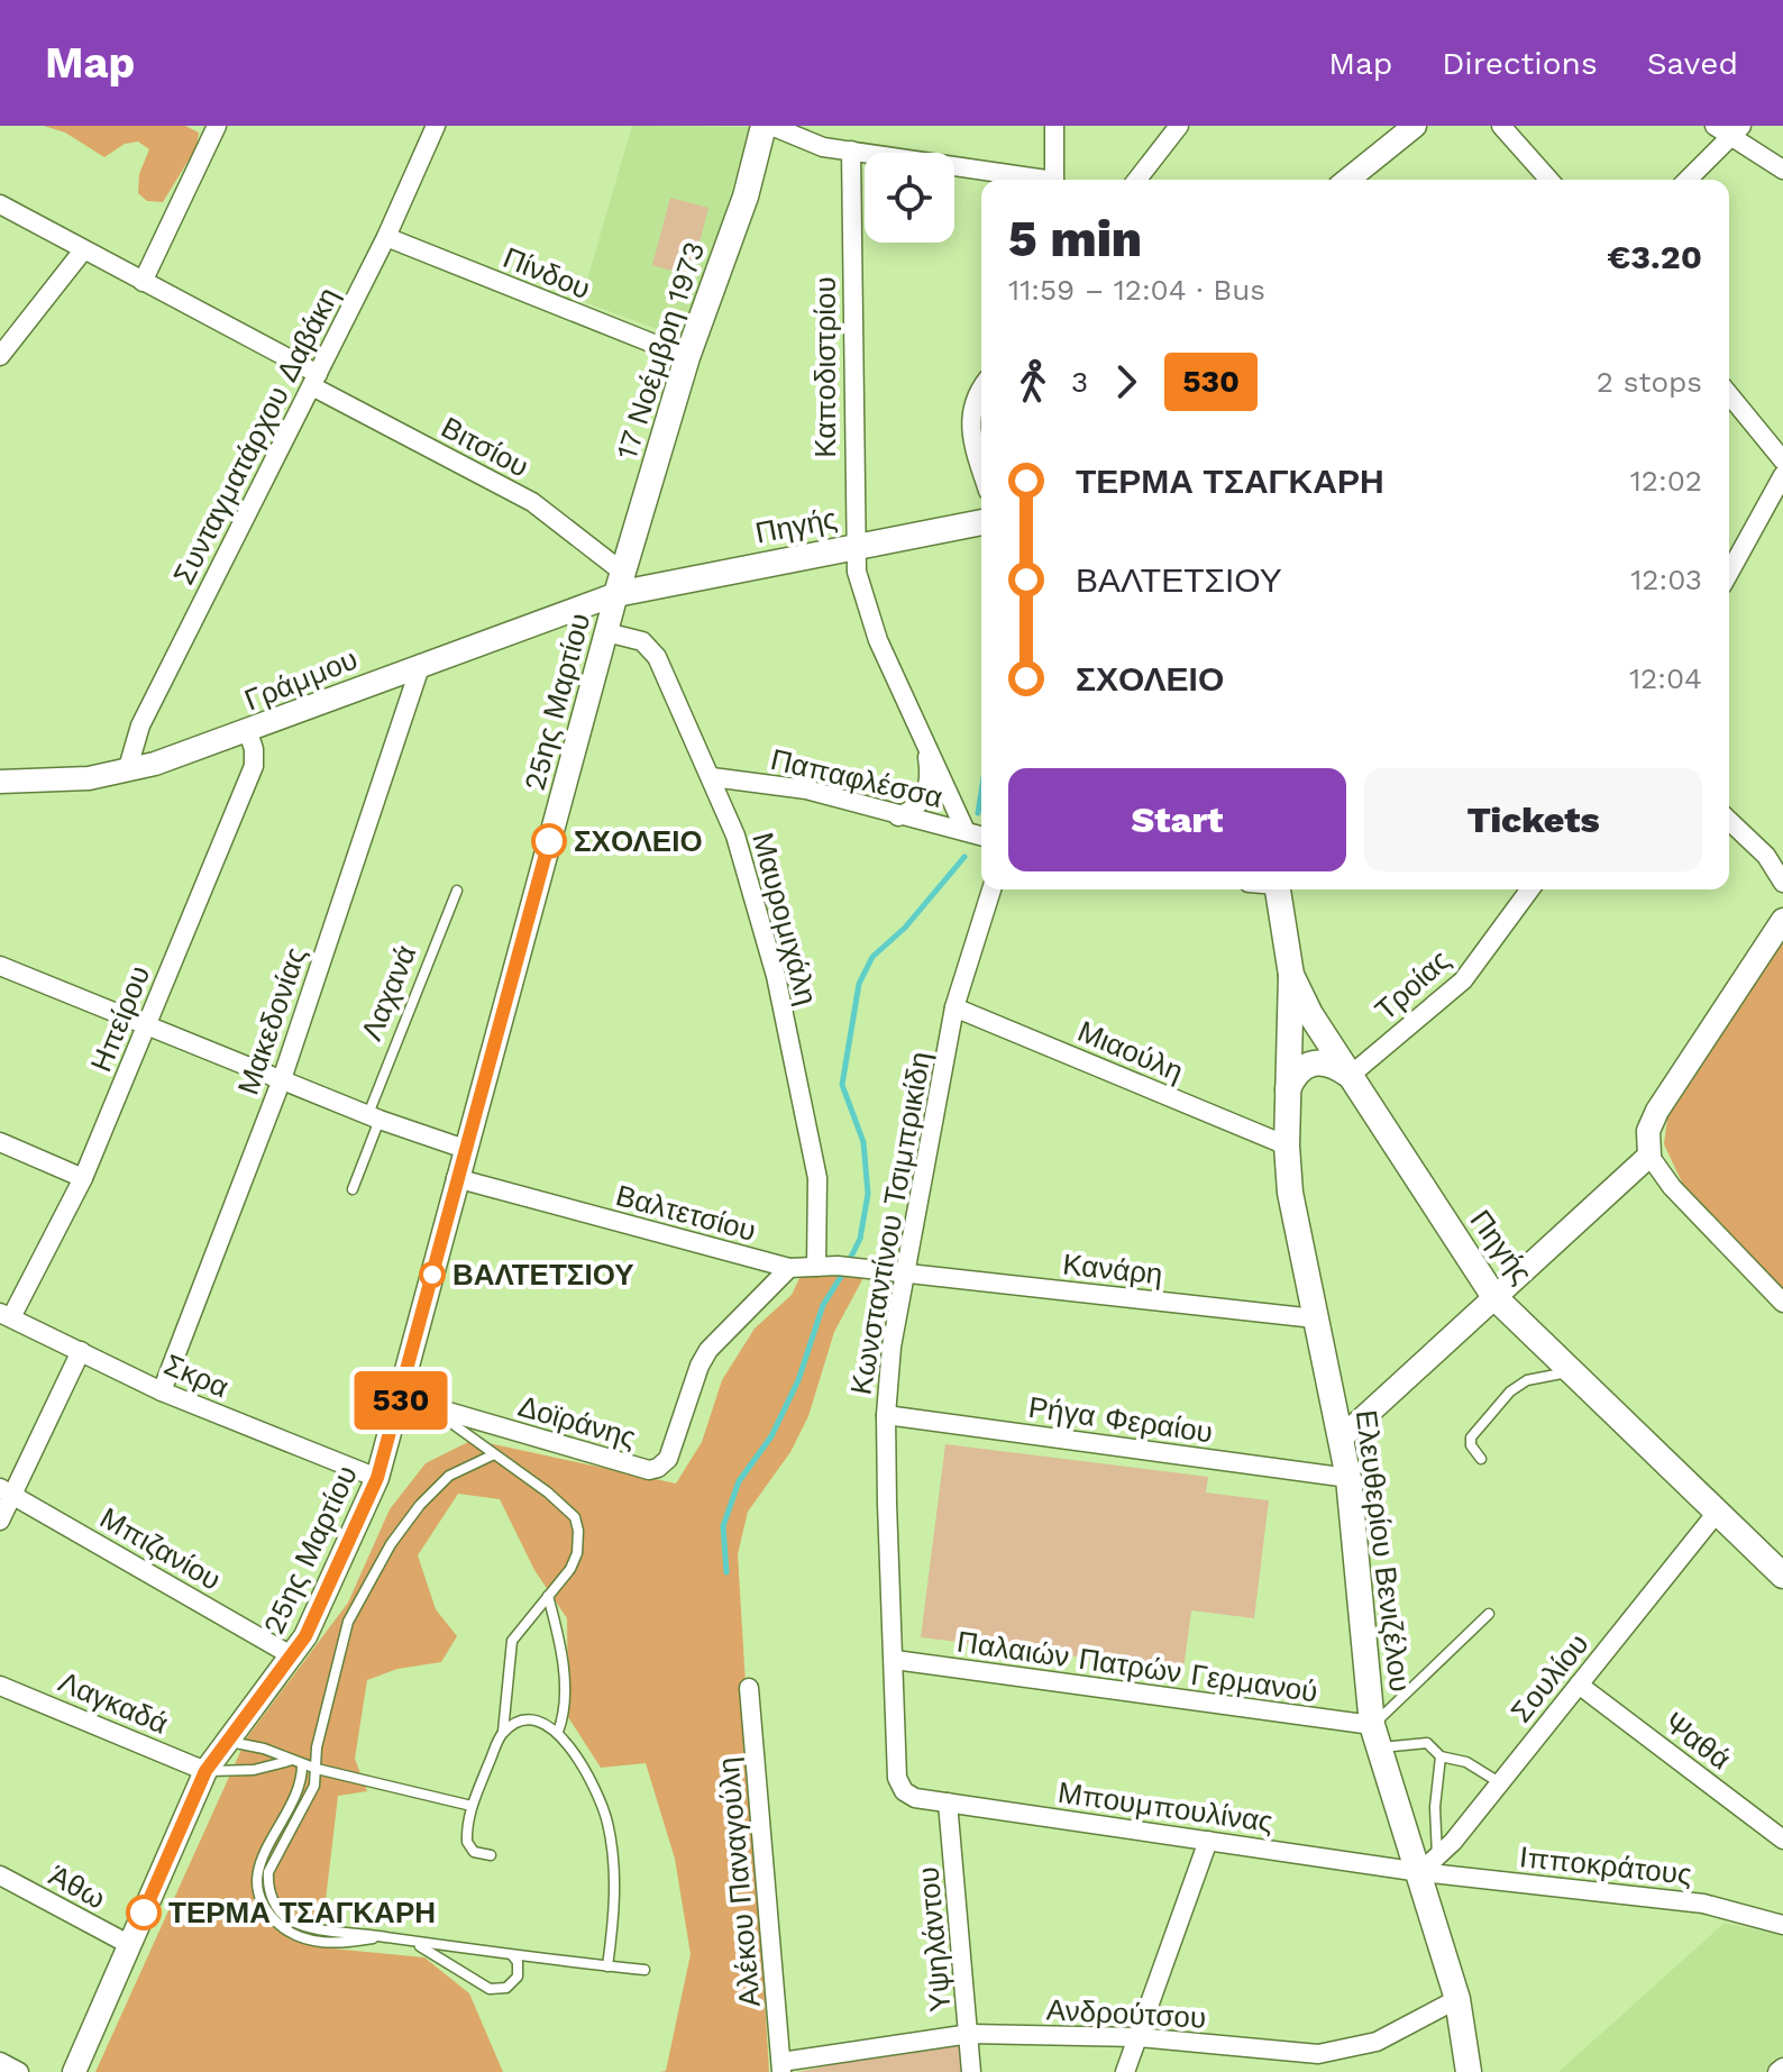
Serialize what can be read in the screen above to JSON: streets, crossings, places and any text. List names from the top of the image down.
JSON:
{
  "streets": {
    "main road": ["17 Νοέμβρη 1973", "Πηγής", "Ελευθερίου Βενιζέλου"],
    "street": [
      "Πίνδου",
      "Καποδιστρίου",
      "Συνταγματάρχου Δαβάκη",
      "Βιτσίου",
      "Γράμμου",
      "25ης Μαρτίου",
      "Παπαφλέσσα",
      "Μαυρομιχάλη",
      "Τροίας",
      "Ηπείρου",
      "Μακεδονίας",
      "Μιαούλη",
      "Βαλτετσίου",
      "Κωνσταντίνου Τσιμπρικίδη",
      "Κανάρη",
      "Σκρα",
      "Ρήγα Φεραίου",
      "Δοϊράνης",
      "Μπιζανίου",
      "Παλαιών Πατρών Γερμανού",
      "Σουλίου",
      "Λαγκαδά",
      "Ψαθά",
      "Μπουμπουλίνας",
      "Ιπποκράτους",
      "Αλέκου Παναγούλη",
      "Άθω",
      "Υψηλάντου",
      "Ανδρούτσου"
    ],
    "lane": ["Λαχανά"]
  },
  "crossings": [
    ["Πίνδου", "17 Νοέμβρη 1973"],
    ["Πίνδου", "Συνταγματάρχου Δαβάκη"],
    ["17 Νοέμβρη 1973", "Βιτσίου"],
    ["17 Νοέμβρη 1973", "Πηγής"],
    ["17 Νοέμβρη 1973", "Γράμμου"],
    ["17 Νοέμβρη 1973", "25ης Μαρτίου"],
    ["Καποδιστρίου", "Πηγής"],
    ["Καποδιστρίου", "Παπαφλέσσα"],
    ["Συνταγματάρχου Δαβάκη", "Βιτσίου"],
    ["Συνταγματάρχου Δαβάκη", "Γράμμου"],
    ["Βιτσίου", "Πηγής"],
    ["Βιτσίου", "Γράμμου"],
    ["Βιτσίου", "25ης Μαρτίου"],
    ["Πηγής", "Γράμμου"],
    ["Πηγής", "25ης Μαρτίου"],
    ["Πηγής", "Τροίας"],
    ["Πηγής", "Ελευθερίου Βενιζέλου"],
    ["Πηγής", "Σουλίου"],
    ["Γράμμου", "25ης Μαρτίου"],
    ["Γράμμου", "Ηπείρου"],
    ["Γράμμου", "Μακεδονίας"],
    ["25ης Μαρτίου", "Μαυρομιχάλη"],
    ["25ης Μαρτίου", "Βαλτετσίου"],
    ["25ης Μαρτίου", "Σκρα"],
    ["25ης Μαρτίου", "Δοϊράνης"],
    ["25ης Μαρτίου", "Μπιζανίου"],
    ["25ης Μαρτίου", "Λαγκαδά"],
    ["25ης Μαρτίου", "Άθω"],
    ["Παπαφλέσσα", "Μαυρομιχάλη"],
    ["Μαυρομιχάλη", "Βαλτετσίου"],
    ["Ηπείρου", "Σκρα"],
    ["Μακεδονίας", "Σκρα"],
    ["Μιαούλη", "Κωνσταντίνου Τσιμπρικίδη"],
    ["Μιαούλη", "Ελευθερίου Βενιζέλου"],
    ["Βαλτετσίου", "Κωνσταντίνου Τσιμπρικίδη"],
    ["Βαλτετσίου", "Κανάρη"],
    ["Βαλτετσίου", "Δοϊράνης"],
    ["Κωνσταντίνου Τσιμπρικίδη", "Κανάρη"],
    ["Κωνσταντίνου Τσιμπρικίδη", "Ρήγα Φεραίου"],
    ["Κωνσταντίνου Τσιμπρικίδη", "Παλαιών Πατρών Γερμανού"],
    ["Κωνσταντίνου Τσιμπρικίδη", "Μπουμπουλίνας"],
    ["Κανάρη", "Ελευθερίου Βενιζέλου"],
    ["Ρήγα Φεραίου", "Ελευθερίου Βενιζέλου"],
    ["Ελευθερίου Βενιζέλου", "Παλαιών Πατρών Γερμανού"],
    ["Ελευθερίου Βενιζέλου", "Σουλίου"],
    ["Ελευθερίου Βενιζέλου", "Μπουμπουλίνας"],
    ["Ελευθερίου Βενιζέλου", "Ιπποκράτους"],
    ["Ελευθερίου Βενιζέλου", "Ανδρούτσου"],
    ["Σουλίου", "Ψαθά"],
    ["Σουλίου", "Μπουμπουλίνας"],
    ["Σουλίου", "Ιπποκράτους"],
    ["Μπουμπουλίνας", "Ιπποκράτους"],
    ["Μπουμπουλίνας", "Υψηλάντου"],
    ["Αλέκου Παναγούλη", "Ανδρούτσου"],
    ["Υψηλάντου", "Ανδρούτσου"]
  ],
  "places": ["ΣΧΟΛΕΙΟ", "ΒΑΛΤΕΤΣΙΟΥ", "ΤΕΡΜΑ ΤΣΑΓΚΑΡΗ"],
  "lines": ["bus line 530"],
  "page": {
    "header": "Map",
    "nav": ["Map", "Directions", "Saved"],
    "on_map": "530",
    "heading": ["5 min", "11:59 – 12:04 · Bus", "€3.20"],
    "legs": ["3", "530", "2 stops"],
    "list": [
      {
        "name": "ΤΕΡΜΑ ΤΣΑΓΚΑΡΗ",
        "value": "12:02"
      },
      {
        "name": "ΒΑΛΤΕΤΣΙΟΥ",
        "value": "12:03"
      },
      {
        "name": "ΣΧΟΛΕΙΟ",
        "value": "12:04"
      }
    ],
    "buttons": ["Start", "Tickets"]
  }
}
